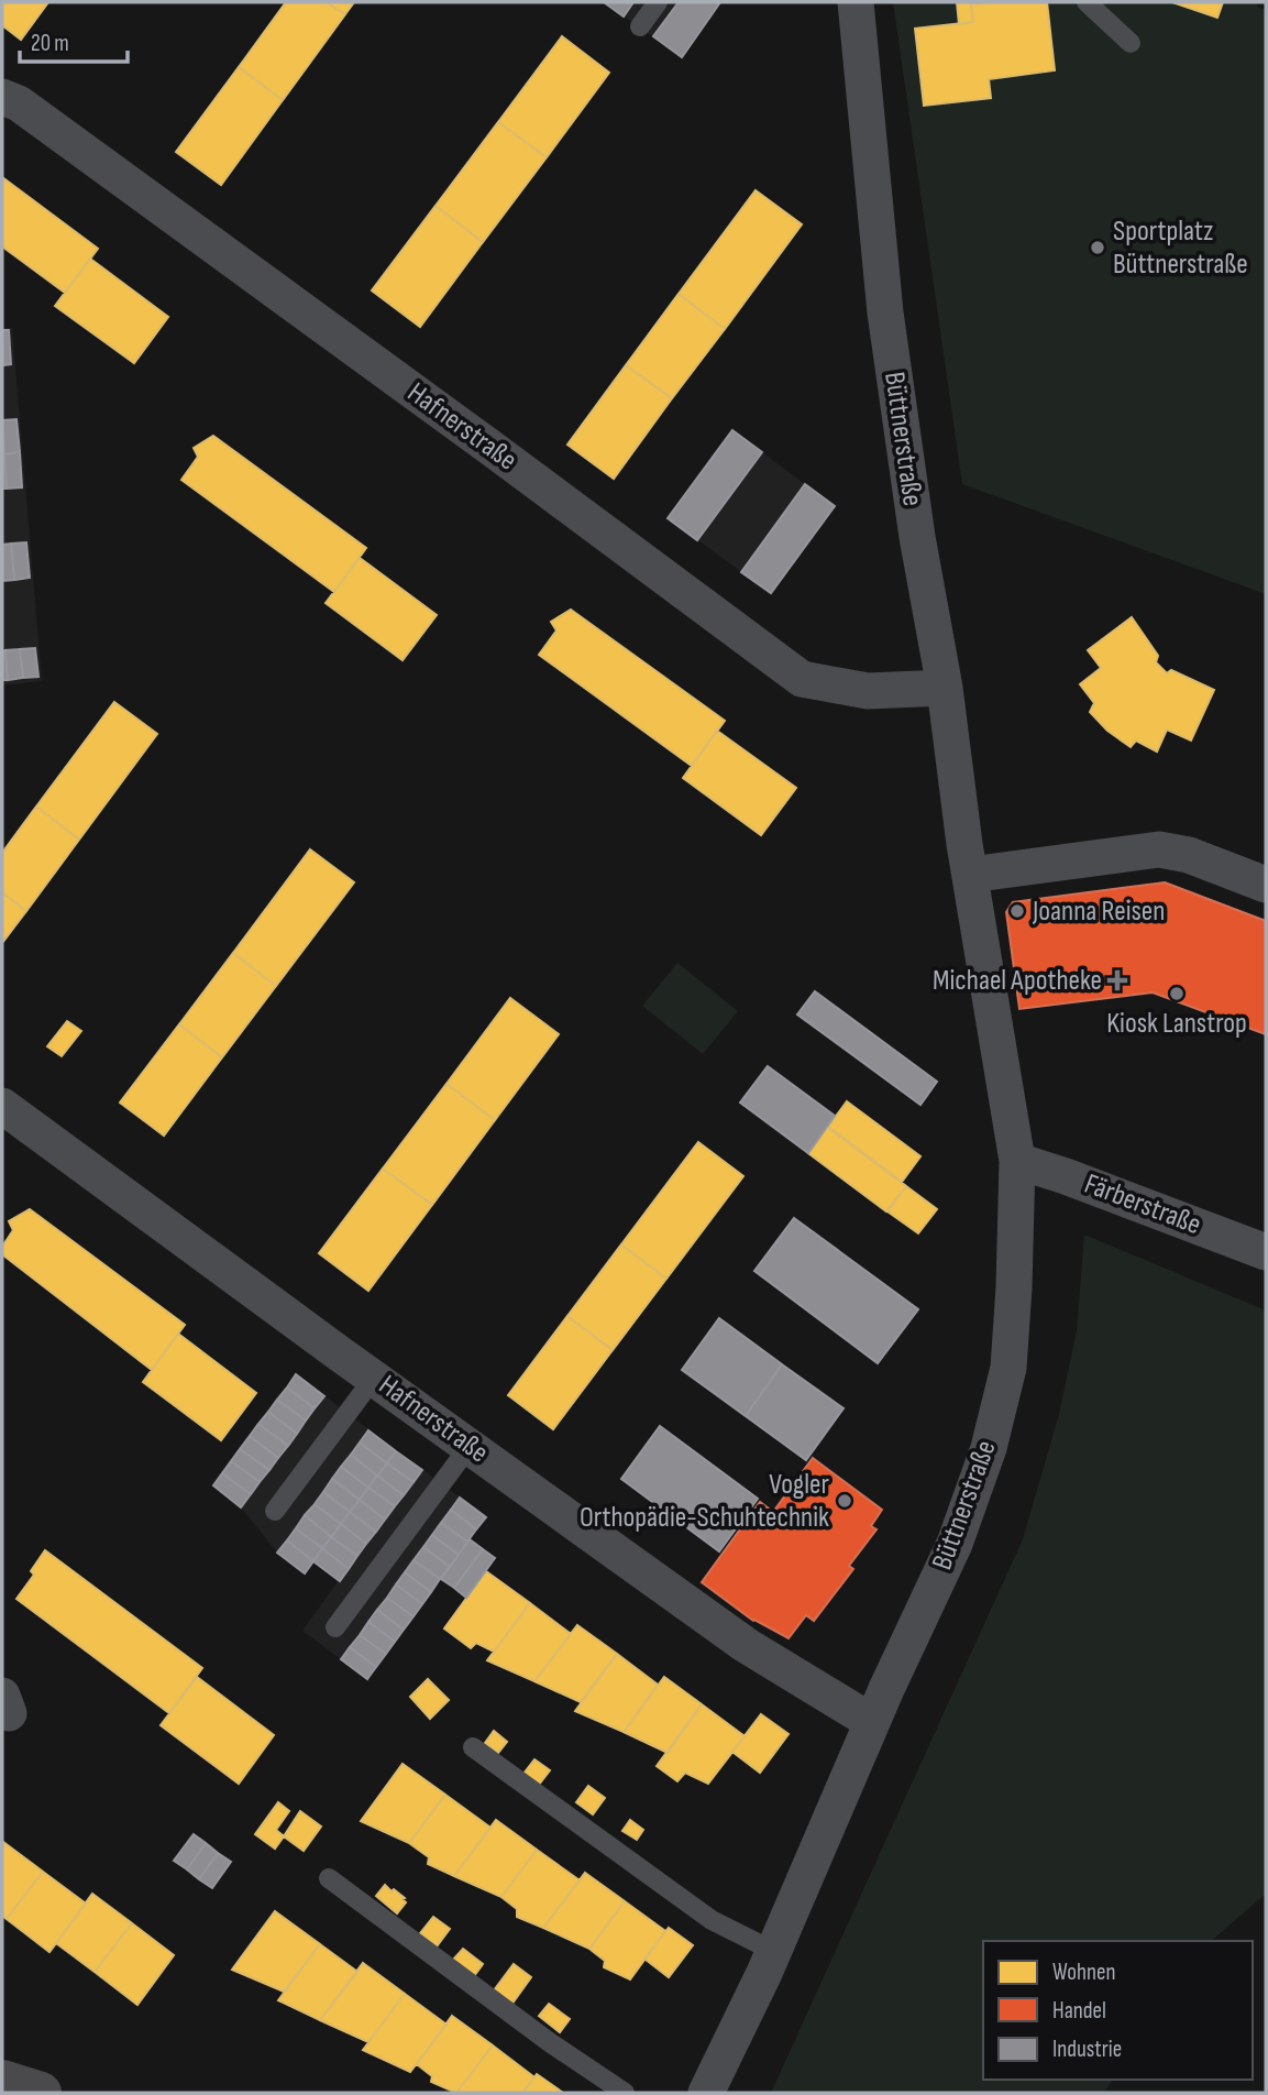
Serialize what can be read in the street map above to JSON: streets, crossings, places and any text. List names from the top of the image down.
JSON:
{
  "streets": {
    "street": ["Hafnerstraße", "Büttnerstraße", "Färberstraße"]
  },
  "crossings": [
    ["Hafnerstraße", "Büttnerstraße"],
    ["Büttnerstraße", "Färberstraße"]
  ],
  "places": {
    "other": [
      "Sportplatz Büttnerstraße",
      "Joanna Reisen",
      "Kiosk Lanstrop",
      "Vogler Orthopädie-Schuhtechnik"
    ],
    "health": ["Michael Apotheke"]
  },
  "legend": ["Wohnen", "Handel", "Industrie"],
  "scale_bar": "20 m"
}
